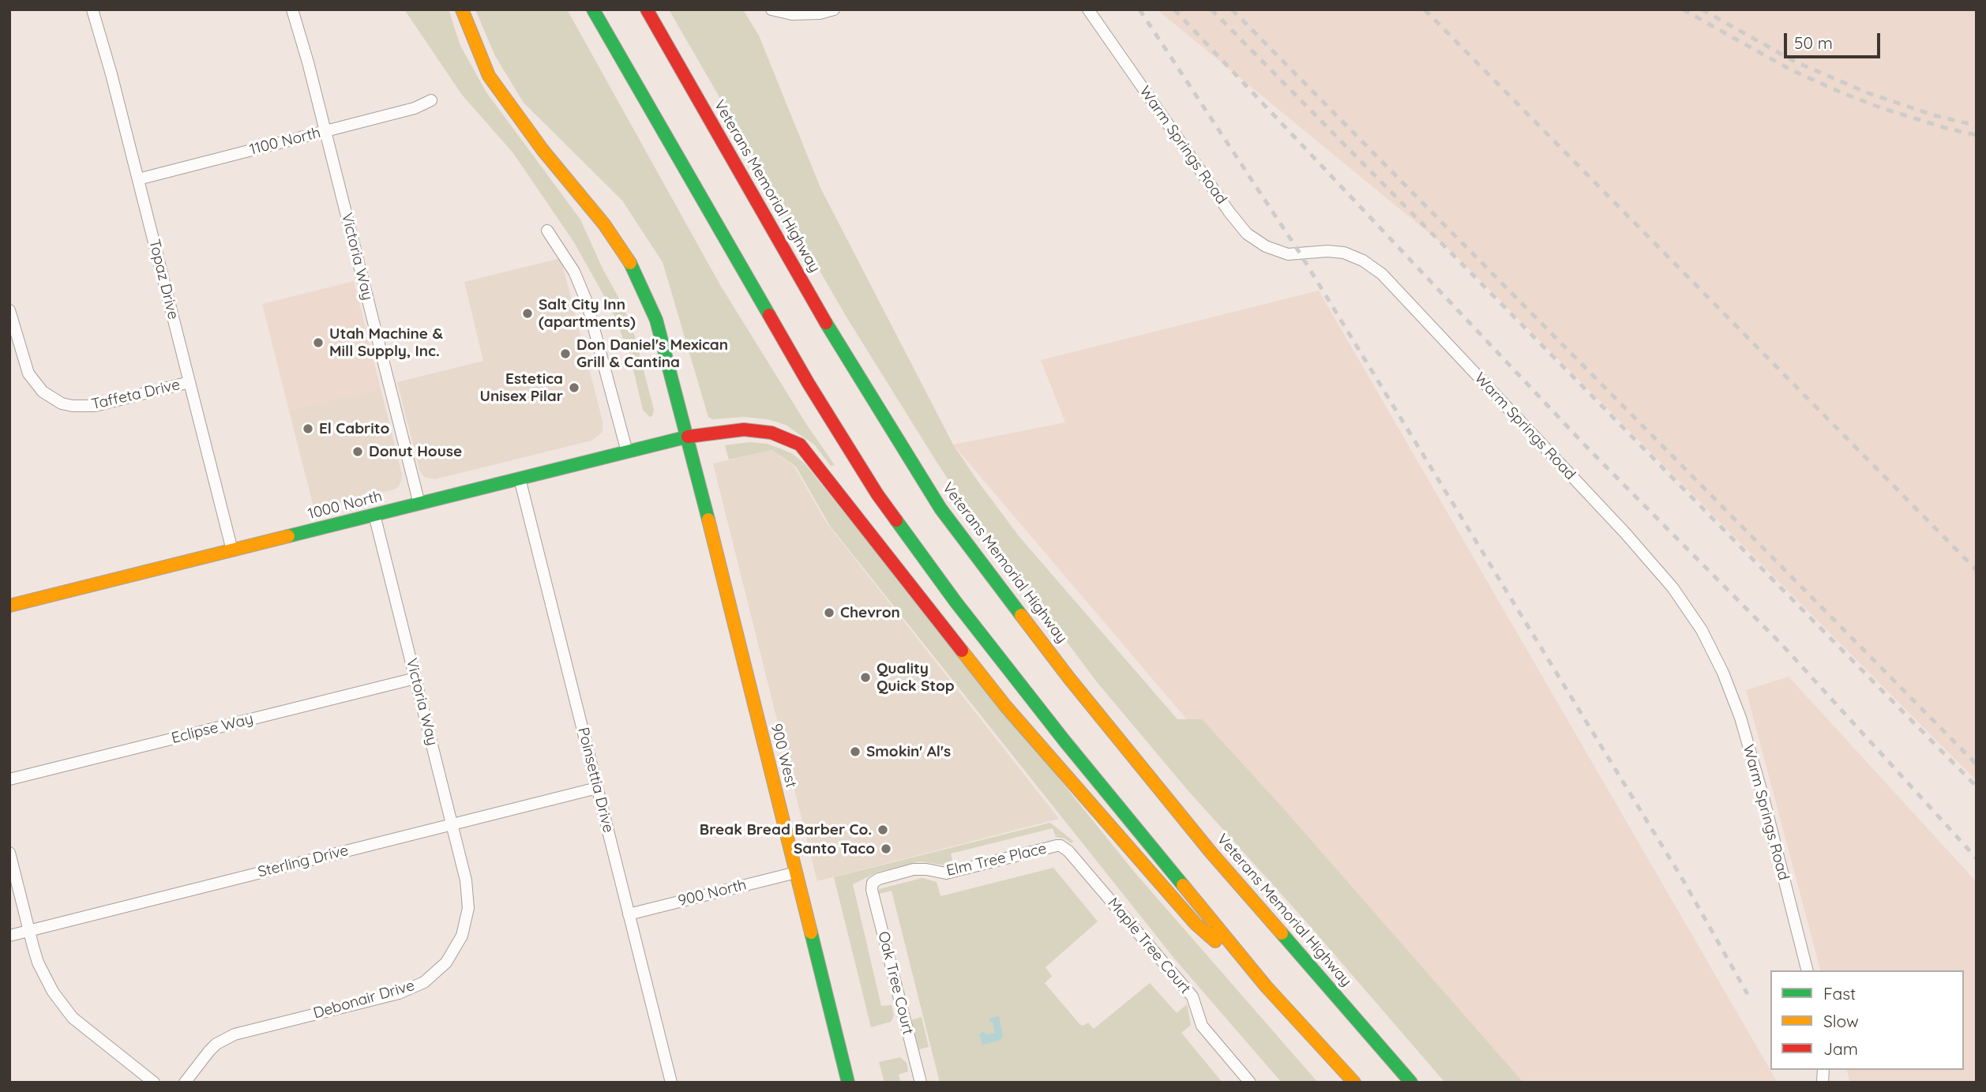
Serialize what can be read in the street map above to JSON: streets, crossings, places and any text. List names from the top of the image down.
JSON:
{
  "streets": {
    "main road": ["Veterans Memorial Highway", "1000 North", "900 West"],
    "street": [
      "1100 North",
      "Warm Springs Road",
      "Victoria Way",
      "Topaz Drive",
      "Taffeta Drive",
      "Eclipse Way",
      "Poinsettia Drive",
      "Elm Tree Place",
      "Sterling Drive",
      "900 North",
      "Maple Tree Court",
      "Oak Tree Court",
      "Debonair Drive"
    ]
  },
  "crossings": [
    ["1100 North", "Victoria Way"],
    ["1100 North", "Topaz Drive"],
    ["Victoria Way", "1000 North"],
    ["Victoria Way", "Eclipse Way"],
    ["Victoria Way", "Sterling Drive"],
    ["Victoria Way", "Debonair Drive"],
    ["Topaz Drive", "Taffeta Drive"],
    ["Topaz Drive", "1000 North"],
    ["1000 North", "900 West"],
    ["1000 North", "Poinsettia Drive"],
    ["900 West", "900 North"],
    ["Poinsettia Drive", "Sterling Drive"],
    ["Poinsettia Drive", "900 North"],
    ["Elm Tree Place", "Maple Tree Court"],
    ["Elm Tree Place", "Oak Tree Court"],
    ["Sterling Drive", "Debonair Drive"]
  ],
  "places": [
    "Salt City Inn (apartments)",
    "Utah Machine & Mill Supply, Inc.",
    "Don Daniel's Mexican Grill & Cantina",
    "Estetica Unisex Pilar",
    "El Cabrito",
    "Donut House",
    "Chevron",
    "Quality Quick Stop",
    "Smokin' Al's",
    "Break Bread Barber Co.",
    "Santo Taco"
  ],
  "legend": ["Fast", "Slow", "Jam"],
  "scale_bar": "50 m"
}
